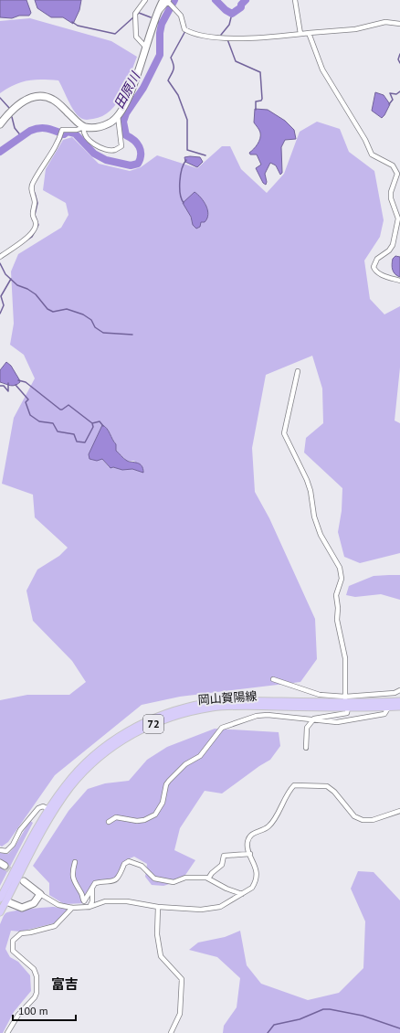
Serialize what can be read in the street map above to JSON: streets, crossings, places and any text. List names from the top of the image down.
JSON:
{
  "streets": {
    "main road": ["岡山賀陽線", "72"]
  },
  "districts": ["富吉"],
  "water": ["田原川"],
  "scale_bar": "100 m"
}
